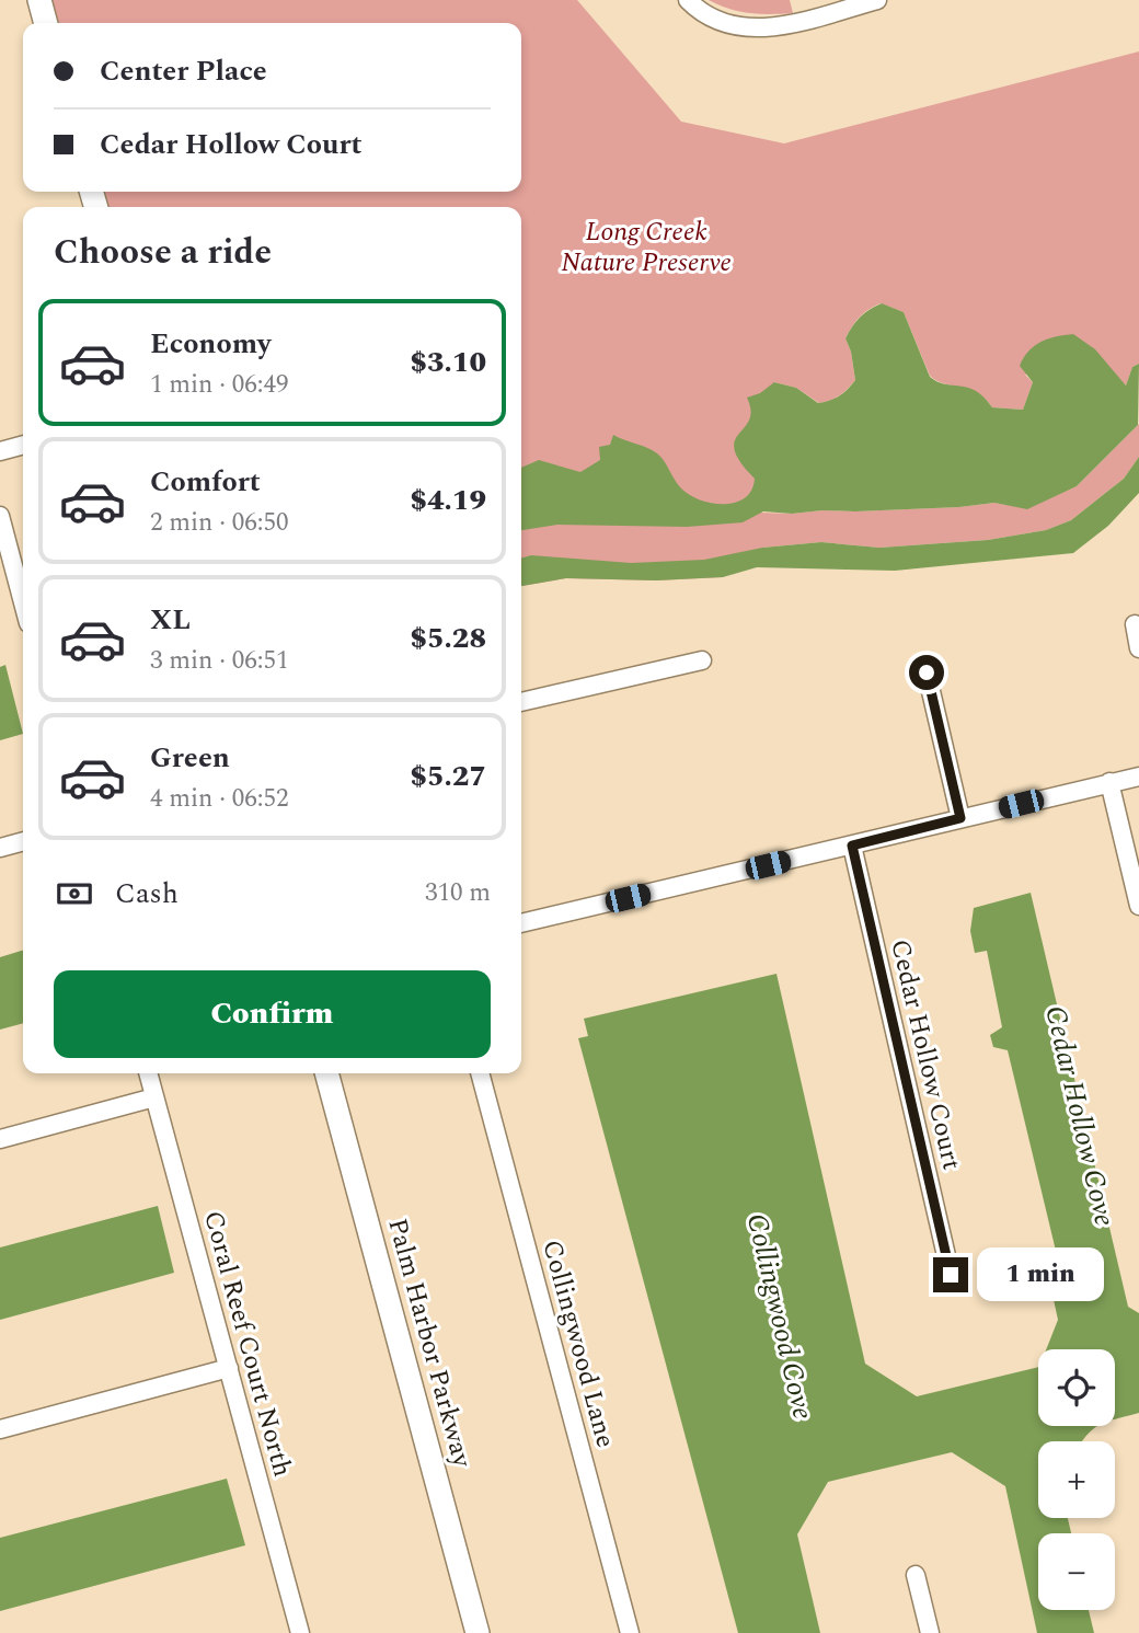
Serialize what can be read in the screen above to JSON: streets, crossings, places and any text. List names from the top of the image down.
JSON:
{
  "streets": {
    "street": [
      "Cedar Hollow Court",
      "Palm Harbor Parkway",
      "Coral Reef Court North",
      "Collingwood Lane"
    ]
  },
  "water": ["Cedar Hollow Cove", "Collingwood Cove"],
  "parks": ["Long Creek Nature Preserve"],
  "page": {
    "banner": ["Center Place", "Cedar Hollow Court"],
    "heading": "Choose a ride",
    "list": [
      {
        "name": "Economy",
        "note": "1 min · 06:49",
        "value": "$3.10"
      },
      {
        "name": "Comfort",
        "note": "2 min · 06:50",
        "value": "$4.19"
      },
      {
        "name": "XL",
        "note": "3 min · 06:51",
        "value": "$5.28"
      },
      {
        "name": "Green",
        "note": "4 min · 06:52",
        "value": "$5.27"
      }
    ],
    "pay": ["Cash", "310 m"],
    "buttons": "Confirm",
    "bubble": "1 min",
    "map_buttons": ["+", "−"]
  }
}
